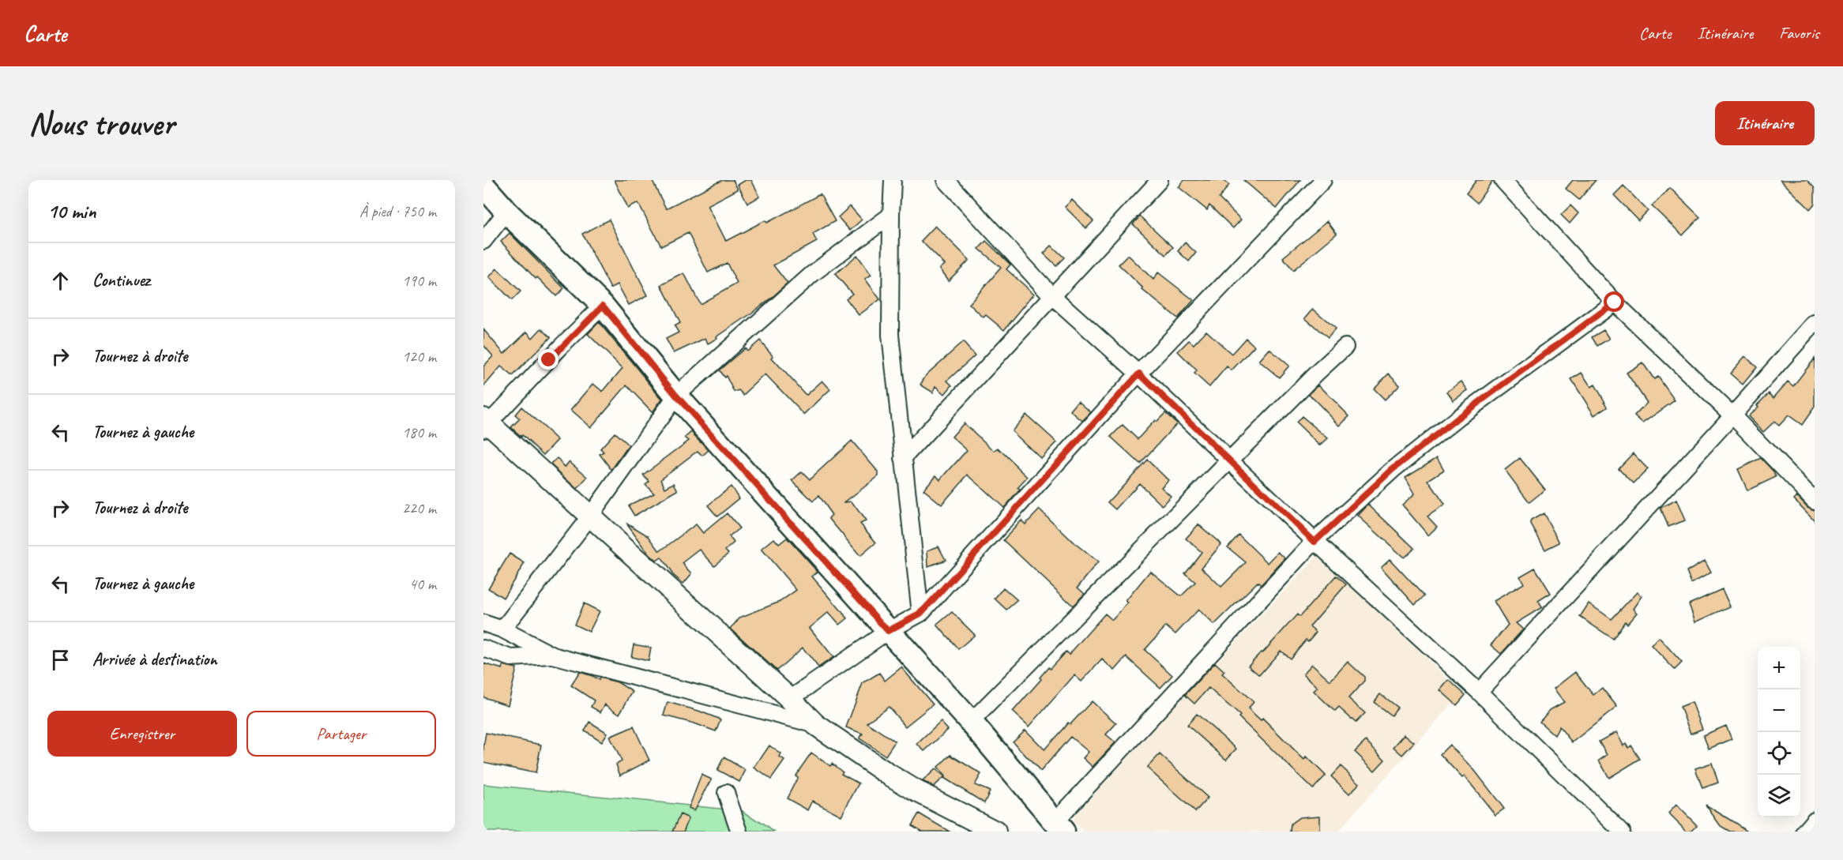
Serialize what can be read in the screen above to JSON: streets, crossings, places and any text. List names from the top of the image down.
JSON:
{
  "page": {
    "header": "Carte",
    "nav": ["Carte", "Itinéraire", "Favoris"],
    "buttons": [
      "Itinéraire",
      ["Enregistrer", "Partager"]
    ],
    "title": "Nous trouver",
    "heading": ["10 min", "À pied · 750 m"],
    "list": [
      ["Continuez", "190 m"],
      ["Tournez à droite", "120 m"],
      ["Tournez à gauche", "180 m"],
      ["Tournez à droite", "220 m"],
      ["Tournez à gauche", "40 m"],
      "Arrivée à destination"
    ],
    "map_buttons": ["+", "−"]
  }
}
